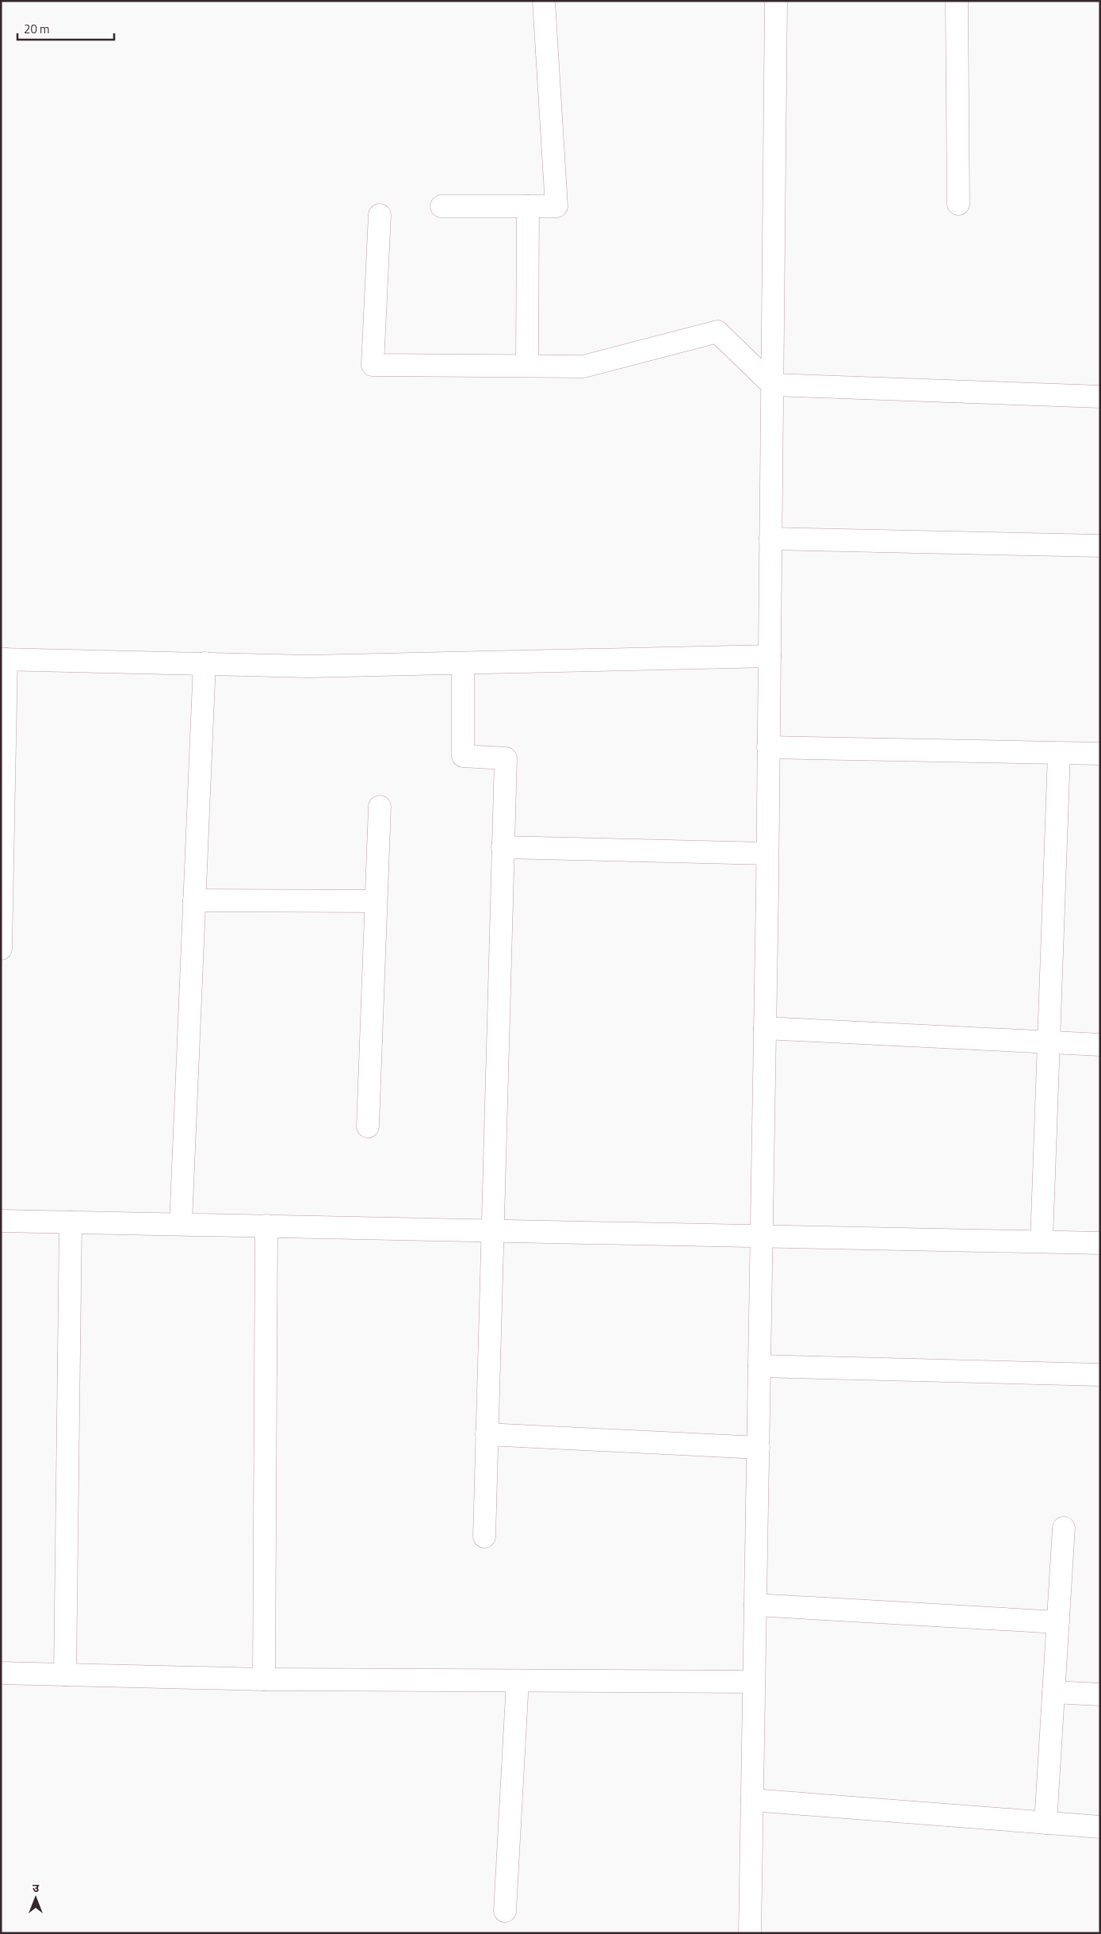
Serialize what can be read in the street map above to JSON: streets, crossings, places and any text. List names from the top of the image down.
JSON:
{
  "scale_bar": "20 m",
  "north": "top"
}
